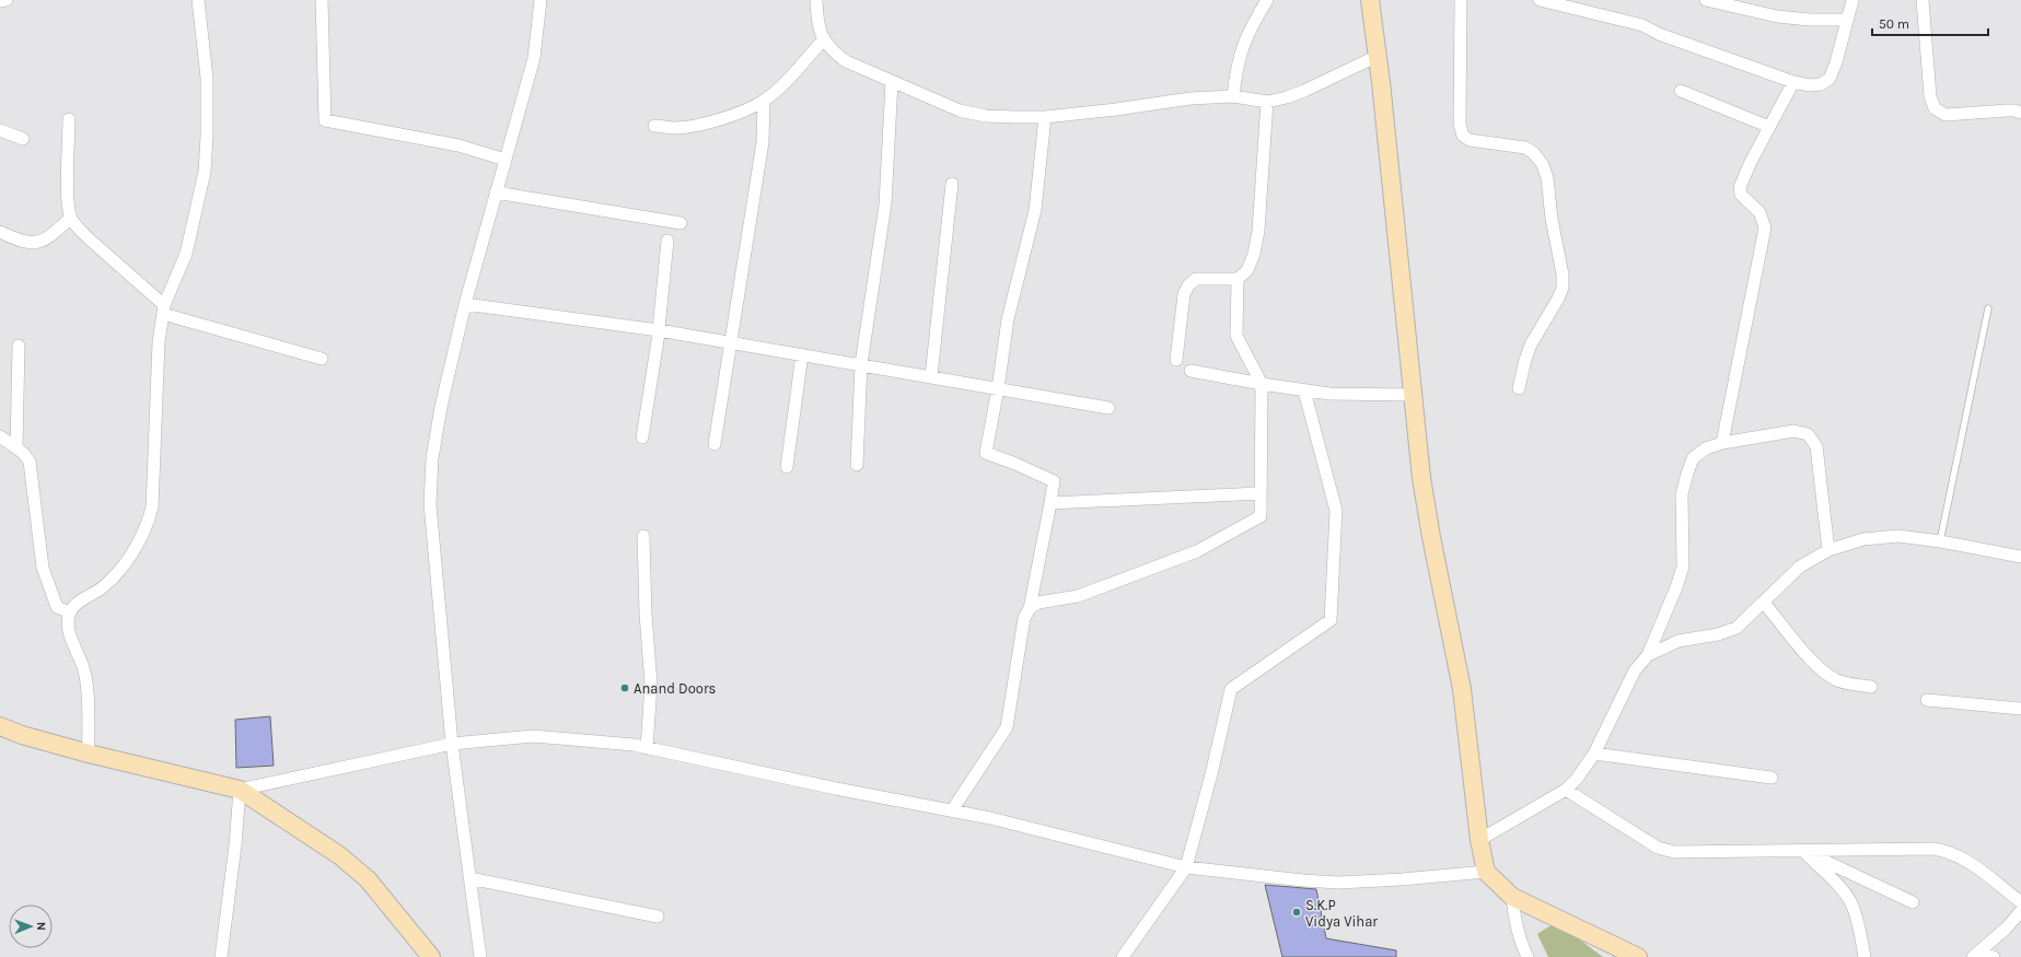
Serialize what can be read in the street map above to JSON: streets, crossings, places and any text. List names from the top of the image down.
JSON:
{
  "places": ["Anand Doors", "S.K.P Vidya Vihar"],
  "scale_bar": "50 m",
  "north": "right"
}
